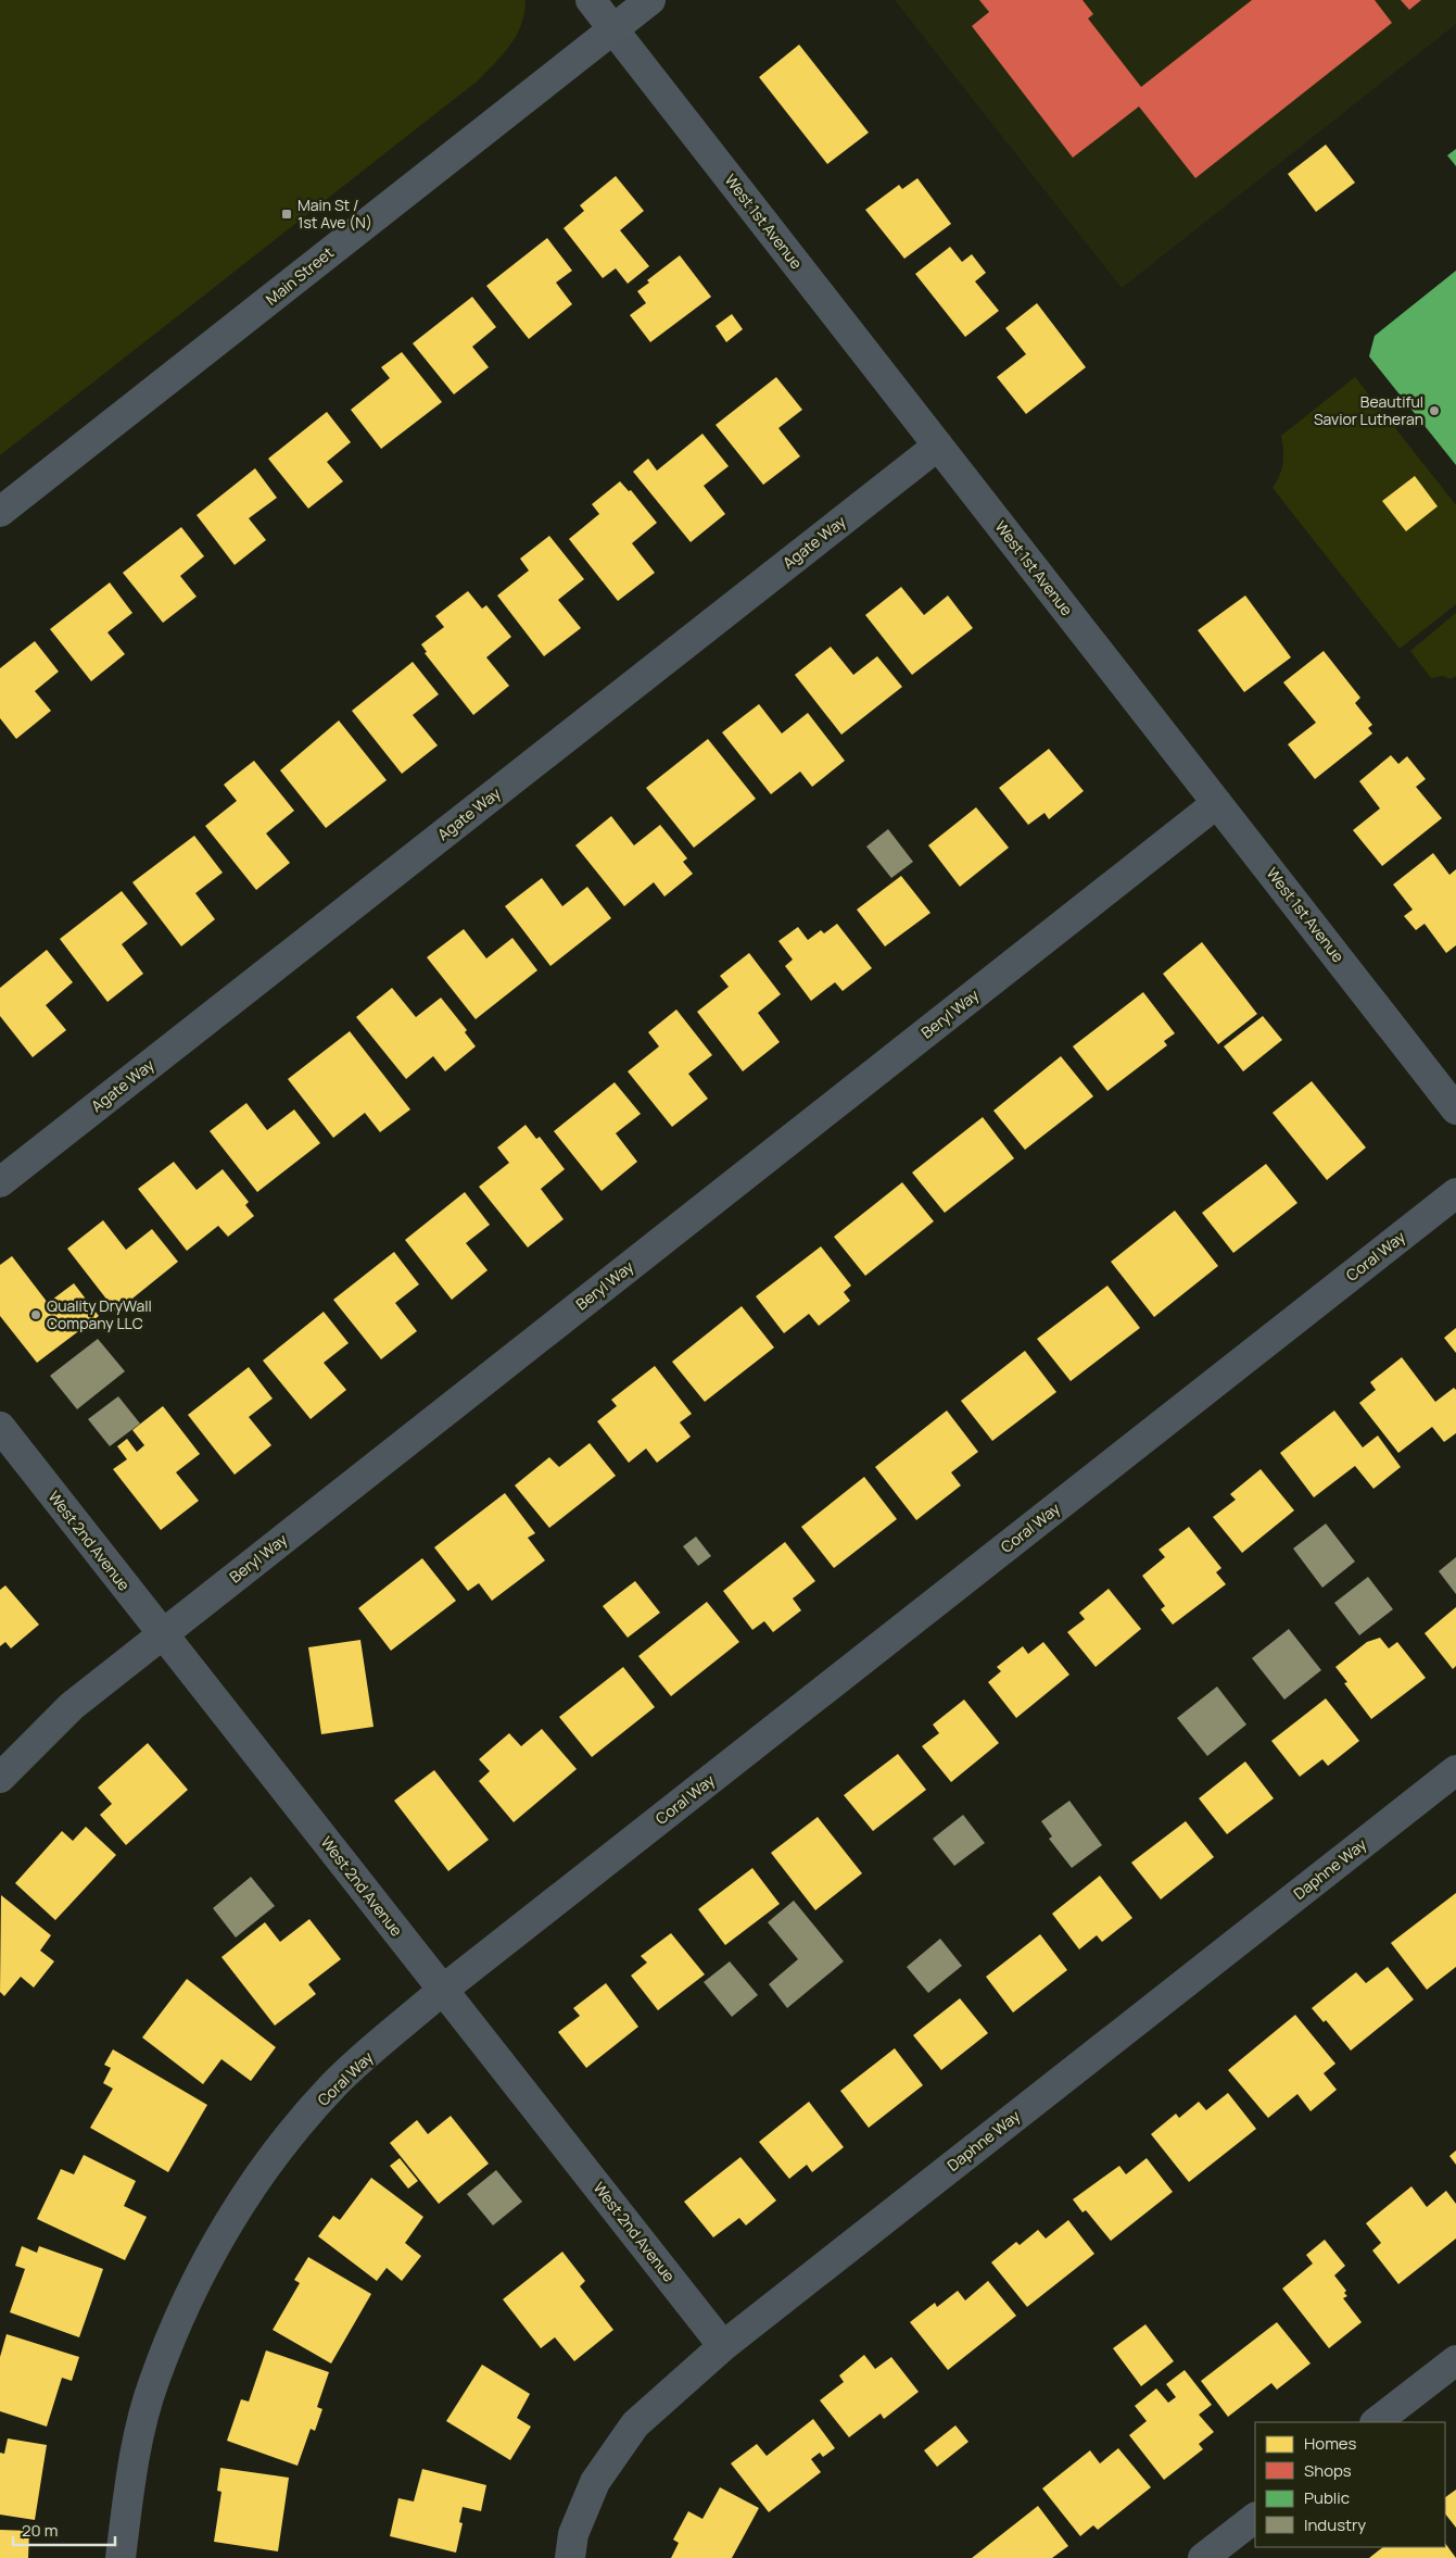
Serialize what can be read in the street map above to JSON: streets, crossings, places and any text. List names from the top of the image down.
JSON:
{
  "streets": {
    "main road": ["Main Street"],
    "street": [
      "West 1st Avenue",
      "Agate Way",
      "Beryl Way",
      "Coral Way",
      "West 2nd Avenue",
      "Daphne Way"
    ]
  },
  "crossings": [
    ["West 1st Avenue", "Main Street"],
    ["West 1st Avenue", "Agate Way"],
    ["West 1st Avenue", "Beryl Way"],
    ["Beryl Way", "West 2nd Avenue"],
    ["Coral Way", "West 2nd Avenue"],
    ["West 2nd Avenue", "Daphne Way"]
  ],
  "places": {
    "transit": ["Main St / 1st Ave (N)"],
    "other": ["Beautiful Savior Lutheran", "Quality DryWall Company LLC"]
  },
  "legend": [
    "Homes",
    "Shops",
    "Public",
    "Industry"
  ],
  "scale_bar": "20 m"
}
